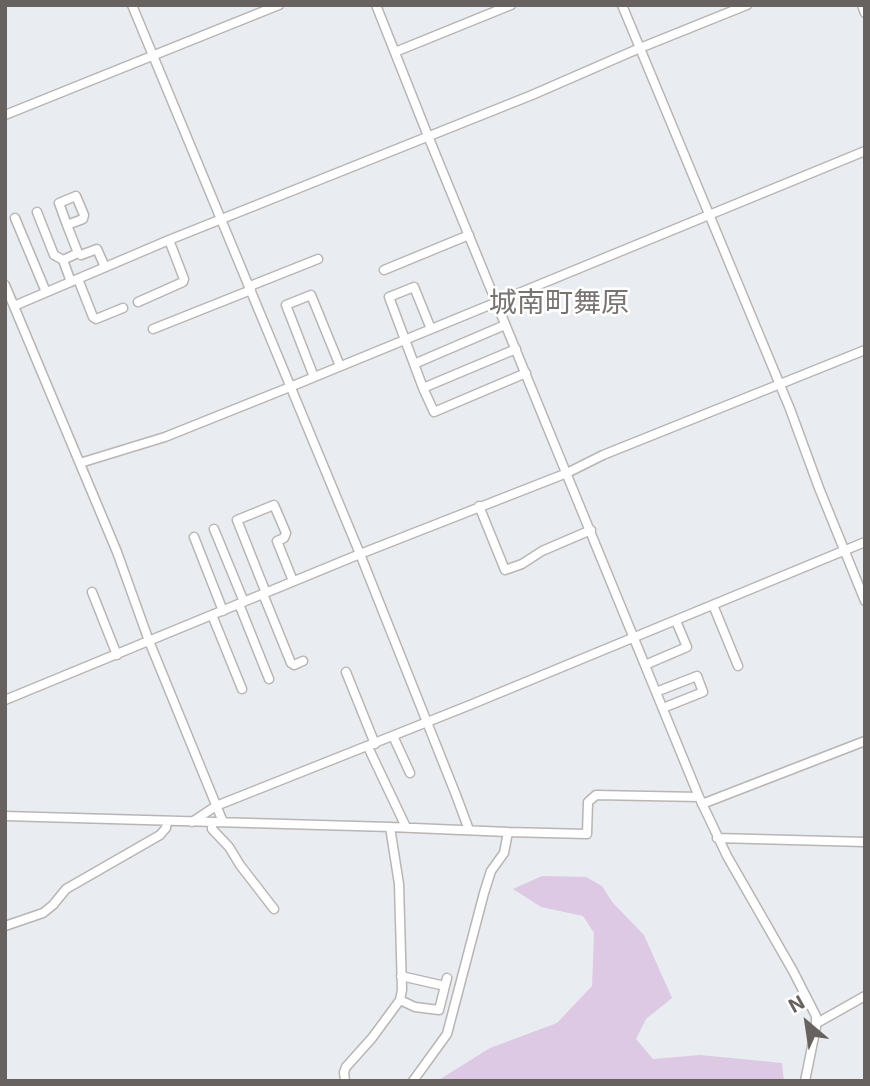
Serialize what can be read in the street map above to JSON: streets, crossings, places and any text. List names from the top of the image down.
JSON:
{
  "districts": ["城南町舞原"],
  "north": "top left"
}
